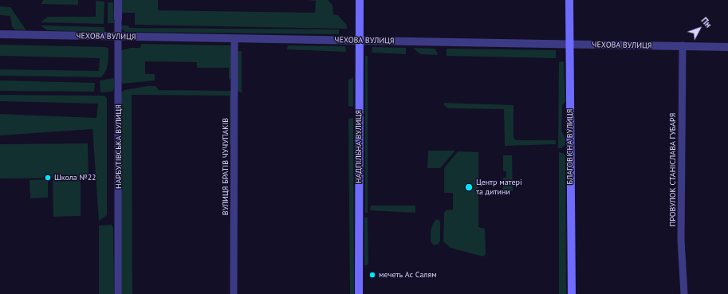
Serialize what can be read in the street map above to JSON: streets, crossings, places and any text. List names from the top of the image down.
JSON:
{
  "streets": {
    "main road": ["НАДПІЛЬНА ВУЛИЦЯ", "БЛАГОВІСНА ВУЛИЦЯ"],
    "street": [
      "ЧЕХОВА ВУЛИЦЯ",
      "НАРБУТІВСЬКА ВУЛИЦЯ",
      "ВУЛИЦЯ БРАТІВ ЧУЧУПАКІВ",
      "ПРОВУЛОК СТАНІСЛАВА ГУБАРЯ"
    ]
  },
  "crossings": [
    ["ЧЕХОВА ВУЛИЦЯ", "НАРБУТІВСЬКА ВУЛИЦЯ"],
    ["ЧЕХОВА ВУЛИЦЯ", "НАДПІЛЬНА ВУЛИЦЯ"],
    ["ЧЕХОВА ВУЛИЦЯ", "БЛАГОВІСНА ВУЛИЦЯ"],
    ["ЧЕХОВА ВУЛИЦЯ", "ВУЛИЦЯ БРАТІВ ЧУЧУПАКІВ"],
    ["ЧЕХОВА ВУЛИЦЯ", "ПРОВУЛОК СТАНІСЛАВА ГУБАРЯ"]
  ],
  "places": ["Школа №22", "Центр матері та дитини", "мечеть Ас Салям"],
  "north": "top right"
}
